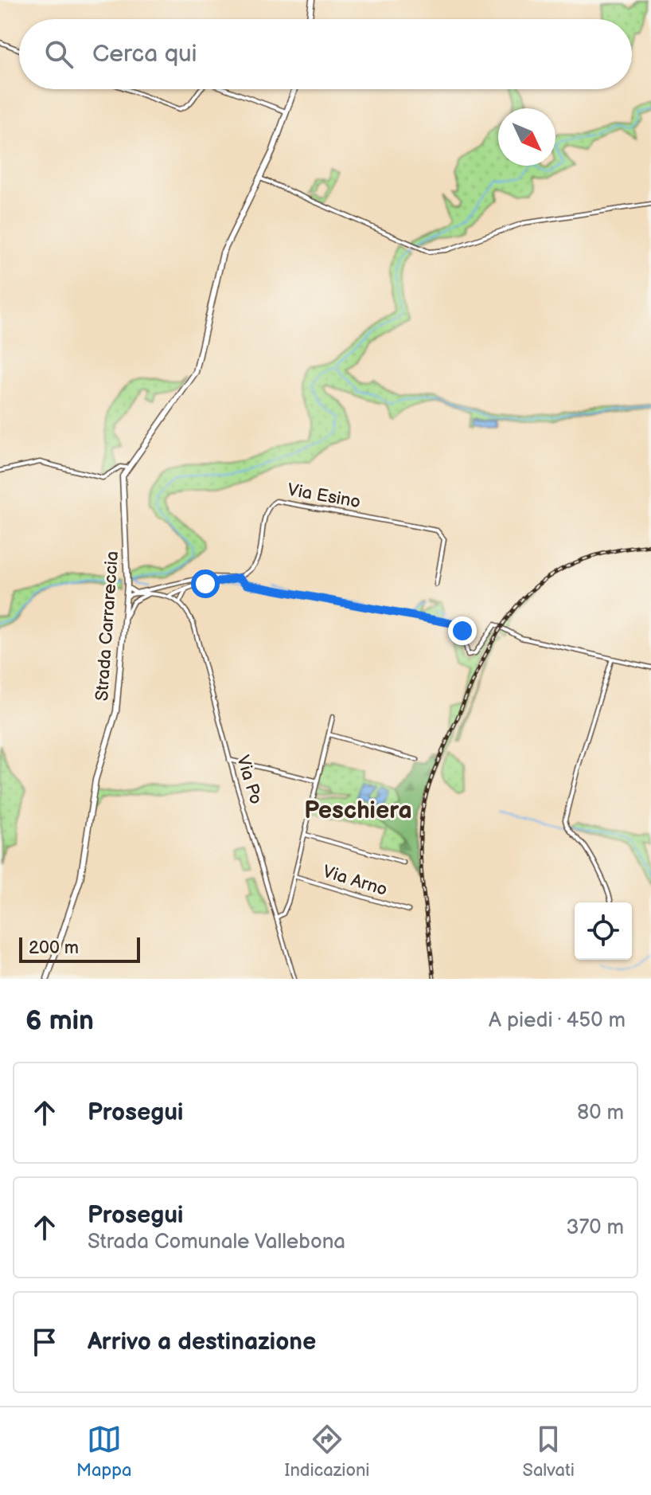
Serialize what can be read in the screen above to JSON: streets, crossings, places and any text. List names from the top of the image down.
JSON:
{
  "streets": {
    "main road": ["Strada Carrareccia"],
    "street": ["Via Esino", "Via Po", "Via Arno"]
  },
  "crossings": [
    ["Via Po", "Via Arno"]
  ],
  "districts": ["Peschiera"],
  "scale_bar": "200 m",
  "north": "bottom right",
  "page": {
    "search": "Cerca qui",
    "scale": "200 m",
    "heading": ["6 min", "A piedi · 450 m"],
    "list": [
      ["Prosegui", "80 m"],
      ["Prosegui", "Strada Comunale Vallebona", "370 m"],
      "Arrivo a destinazione"
    ],
    "nav": ["Mappa", "Indicazioni", "Salvati"]
  }
}
